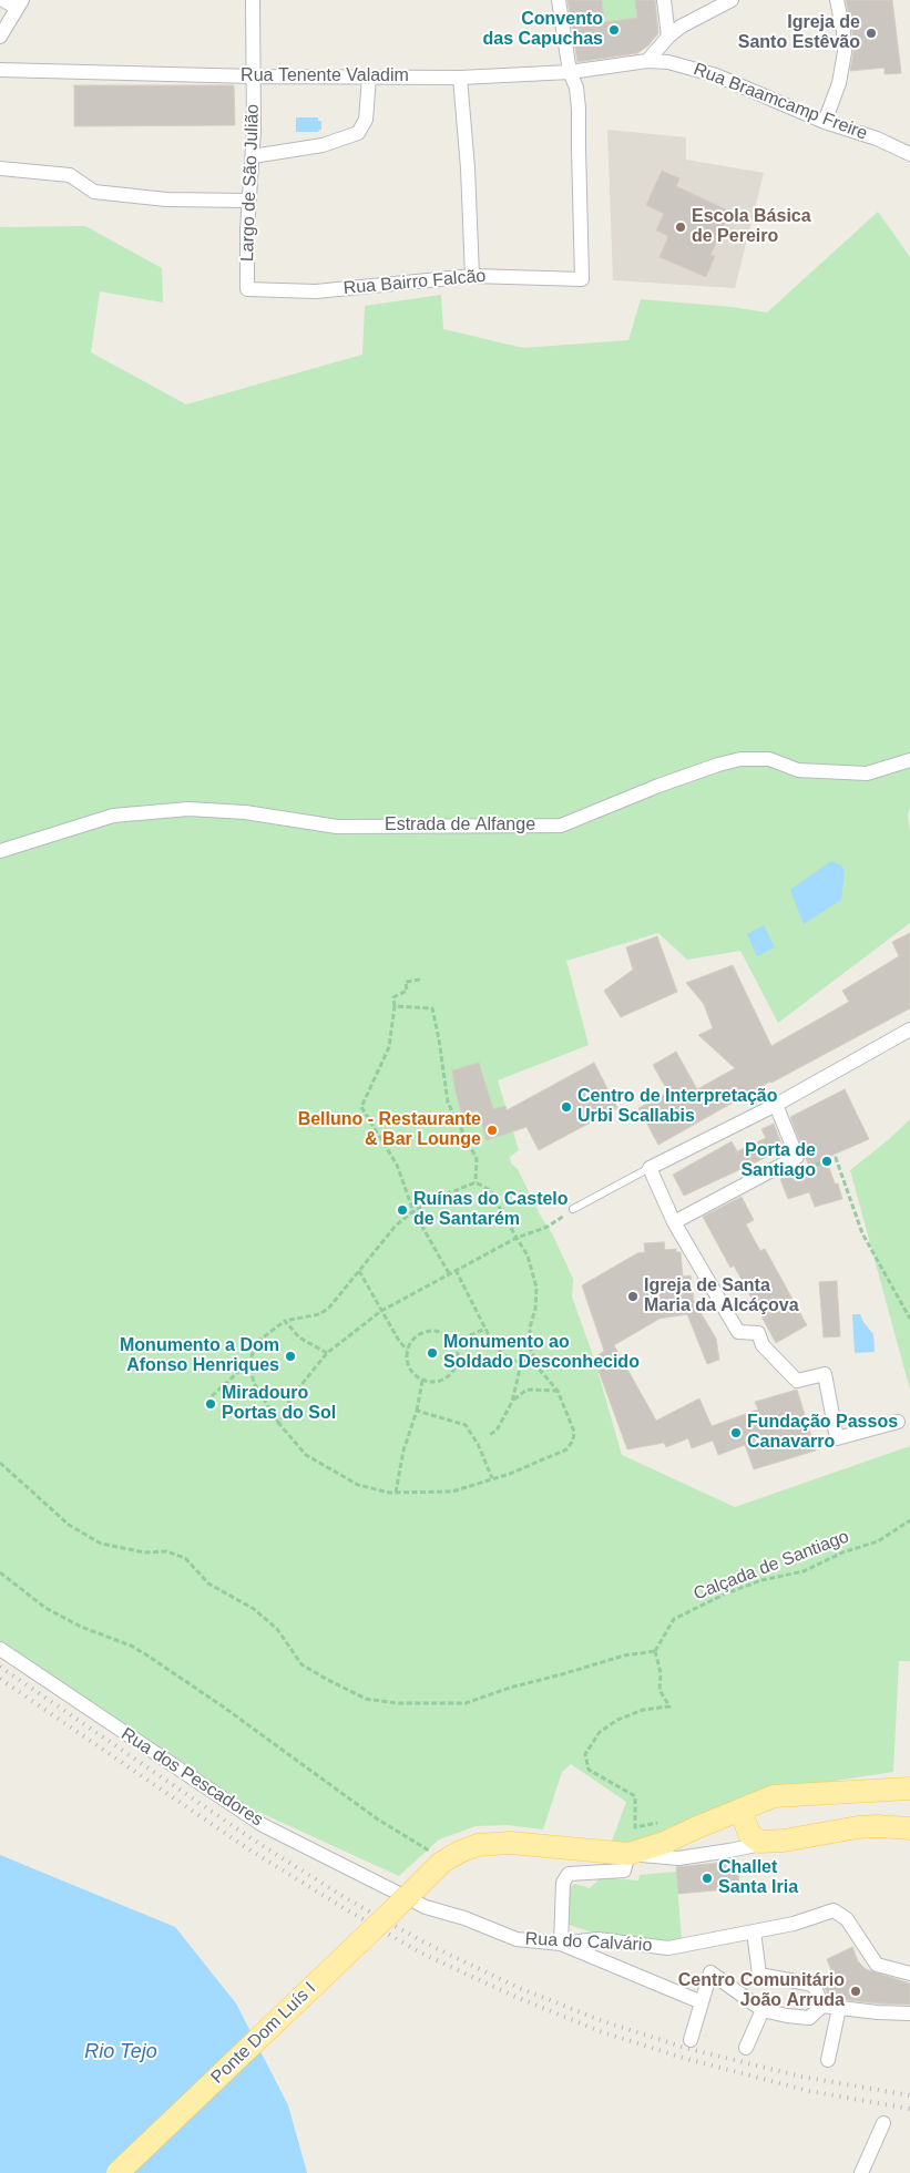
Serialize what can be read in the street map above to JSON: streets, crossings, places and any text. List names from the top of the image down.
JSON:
{
  "streets": {
    "main road": ["Ponte Dom Luís I"],
    "street": [
      "Rua Tenente Valadim",
      "Rua Braamcamp Freire",
      "Largo de São Julião",
      "Rua Bairro Falcão",
      "Estrada de Alfange",
      "Rua dos Pescadores",
      "Rua do Calvário"
    ],
    "path": ["Calçada de Santiago"]
  },
  "crossings": [
    ["Rua Tenente Valadim", "Rua Braamcamp Freire"],
    ["Rua Tenente Valadim", "Largo de São Julião"],
    ["Rua Tenente Valadim", "Rua Bairro Falcão"],
    ["Largo de São Julião", "Rua Bairro Falcão"],
    ["Rua dos Pescadores", "Rua do Calvário"],
    ["Rua dos Pescadores", "Ponte Dom Luís I"],
    ["Rua do Calvário", "Ponte Dom Luís I"]
  ],
  "water": ["Rio Tejo"],
  "places": [
    "Convento das Capuchas",
    "Igreja de Santo Estêvão",
    "Escola Básica de Pereiro",
    "Centro de Interpretação Urbi Scallabis",
    "Belluno - Restaurante & Bar Lounge",
    "Porta de Santiago",
    "Ruínas do Castelo de Santarém",
    "Igreja de Santa Maria da Alcáçova",
    "Monumento ao Soldado Desconhecido",
    "Monumento a Dom Afonso Henriques",
    "Miradouro Portas do Sol",
    "Fundação Passos Canavarro",
    "Challet Santa Iria",
    "Centro Comunitário João Arruda"
  ]
}
